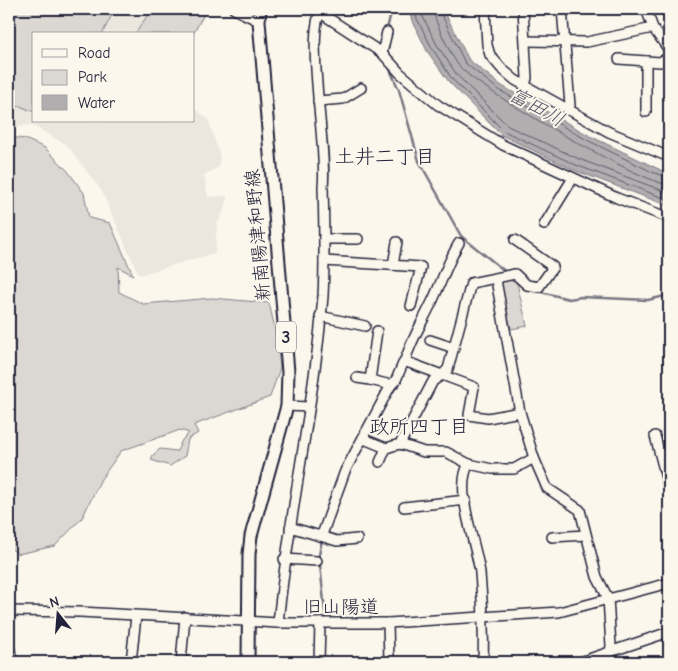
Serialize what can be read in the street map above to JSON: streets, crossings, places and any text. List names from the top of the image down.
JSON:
{
  "streets": {
    "main road": ["新南陽津和野線", "3"],
    "street": ["旧山陽道"]
  },
  "crossings": [
    ["新南陽津和野線", "旧山陽道"]
  ],
  "districts": ["土井二丁目", "政所四丁目"],
  "water": ["富田川"],
  "legend": ["Road", "Park", "Water"],
  "north": "top"
}
